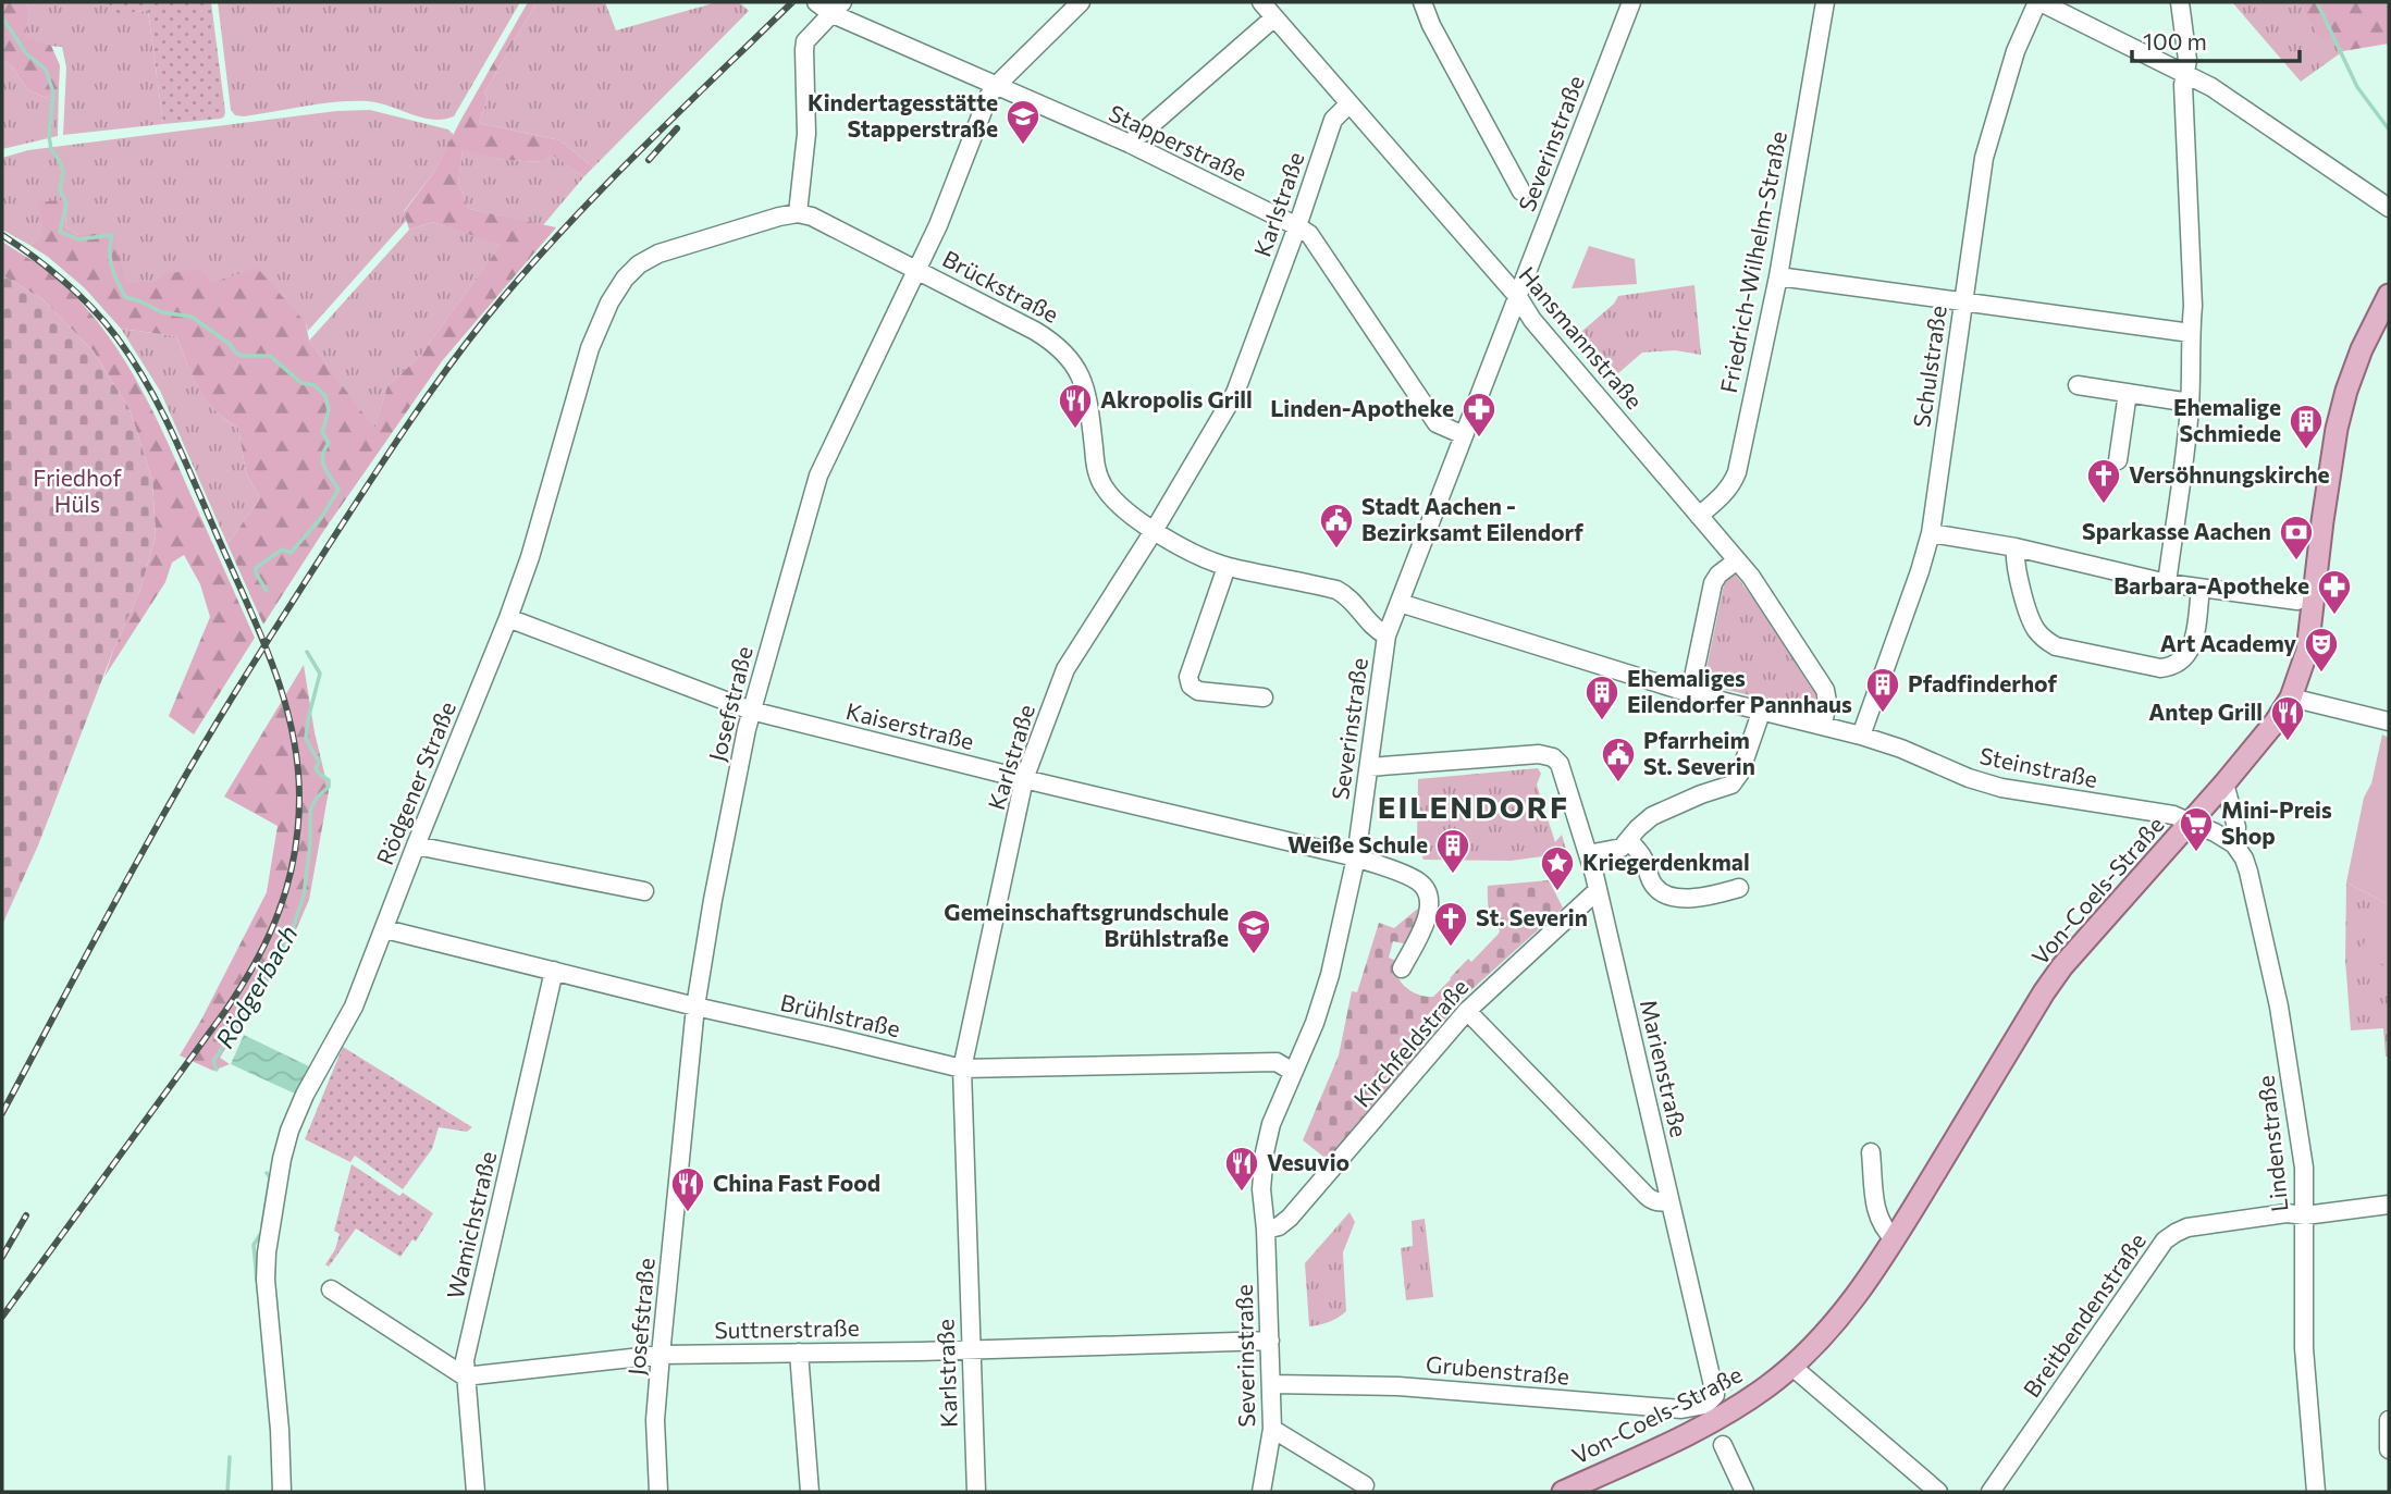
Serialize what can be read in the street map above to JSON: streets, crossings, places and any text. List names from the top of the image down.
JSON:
{
  "streets": {
    "main road": ["Von-Coels-Straße"],
    "street": [
      "Stapperstraße",
      "Severinstraße",
      "Karlstraße",
      "Friedrich-Wilhelm-Straße",
      "Brückstraße",
      "Hansmannstraße",
      "Schulstraße",
      "Josefstraße",
      "Kaiserstraße",
      "Steinstraße",
      "Rödgener Straße",
      "Brühlstraße",
      "Kirchfeldstraße",
      "Marienstraße",
      "Lindenstraße",
      "Wamichstraße",
      "Breitbendenstraße",
      "Suttnerstraße",
      "Grubenstraße"
    ]
  },
  "crossings": [
    ["Stapperstraße", "Severinstraße"],
    ["Stapperstraße", "Karlstraße"],
    ["Stapperstraße", "Josefstraße"],
    ["Severinstraße", "Brückstraße"],
    ["Severinstraße", "Hansmannstraße"],
    ["Severinstraße", "Kaiserstraße"],
    ["Severinstraße", "Steinstraße"],
    ["Severinstraße", "Brühlstraße"],
    ["Severinstraße", "Kirchfeldstraße"],
    ["Severinstraße", "Marienstraße"],
    ["Severinstraße", "Suttnerstraße"],
    ["Severinstraße", "Grubenstraße"],
    ["Karlstraße", "Brückstraße"],
    ["Karlstraße", "Hansmannstraße"],
    ["Karlstraße", "Kaiserstraße"],
    ["Karlstraße", "Brühlstraße"],
    ["Karlstraße", "Suttnerstraße"],
    ["Friedrich-Wilhelm-Straße", "Hansmannstraße"],
    ["Brückstraße", "Josefstraße"],
    ["Brückstraße", "Rödgener Straße"],
    ["Hansmannstraße", "Steinstraße"],
    ["Schulstraße", "Steinstraße"],
    ["Josefstraße", "Kaiserstraße"],
    ["Josefstraße", "Brühlstraße"],
    ["Josefstraße", "Suttnerstraße"],
    ["Kaiserstraße", "Rödgener Straße"],
    ["Steinstraße", "Von-Coels-Straße"],
    ["Rödgener Straße", "Brühlstraße"],
    ["Von-Coels-Straße", "Lindenstraße"],
    ["Brühlstraße", "Wamichstraße"],
    ["Kirchfeldstraße", "Marienstraße"],
    ["Marienstraße", "Grubenstraße"],
    ["Lindenstraße", "Breitbendenstraße"],
    ["Wamichstraße", "Suttnerstraße"]
  ],
  "districts": ["EILENDORF"],
  "water": ["Rödgerbach"],
  "parks": ["Friedhof Hüls"],
  "places": {
    "school or university": ["Kindertagesstätte Stapperstraße", "Gemeinschaftsgrundschule Brühlstraße"],
    "restaurant": [
      "Akropolis Grill",
      "Antep Grill",
      "Vesuvio",
      "China Fast Food"
    ],
    "pharmacy": ["Linden-Apotheke", "Barbara-Apotheke"],
    "building": [
      "Ehemalige Schmiede",
      "Pfadfinderhof",
      "Ehemaliges Eilendorfer Pannhaus",
      "Weiße Schule"
    ],
    "church": ["Versöhnungskirche", "St. Severin"],
    "public building": ["Stadt Aachen - Bezirksamt Eilendorf", "Pfarrheim St. Severin"],
    "bank": ["Sparkasse Aachen"],
    "theatre": ["Art Academy"],
    "supermarket": ["Mini-Preis Shop"],
    "place": ["Kriegerdenkmal"]
  },
  "scale_bar": "100 m"
}
